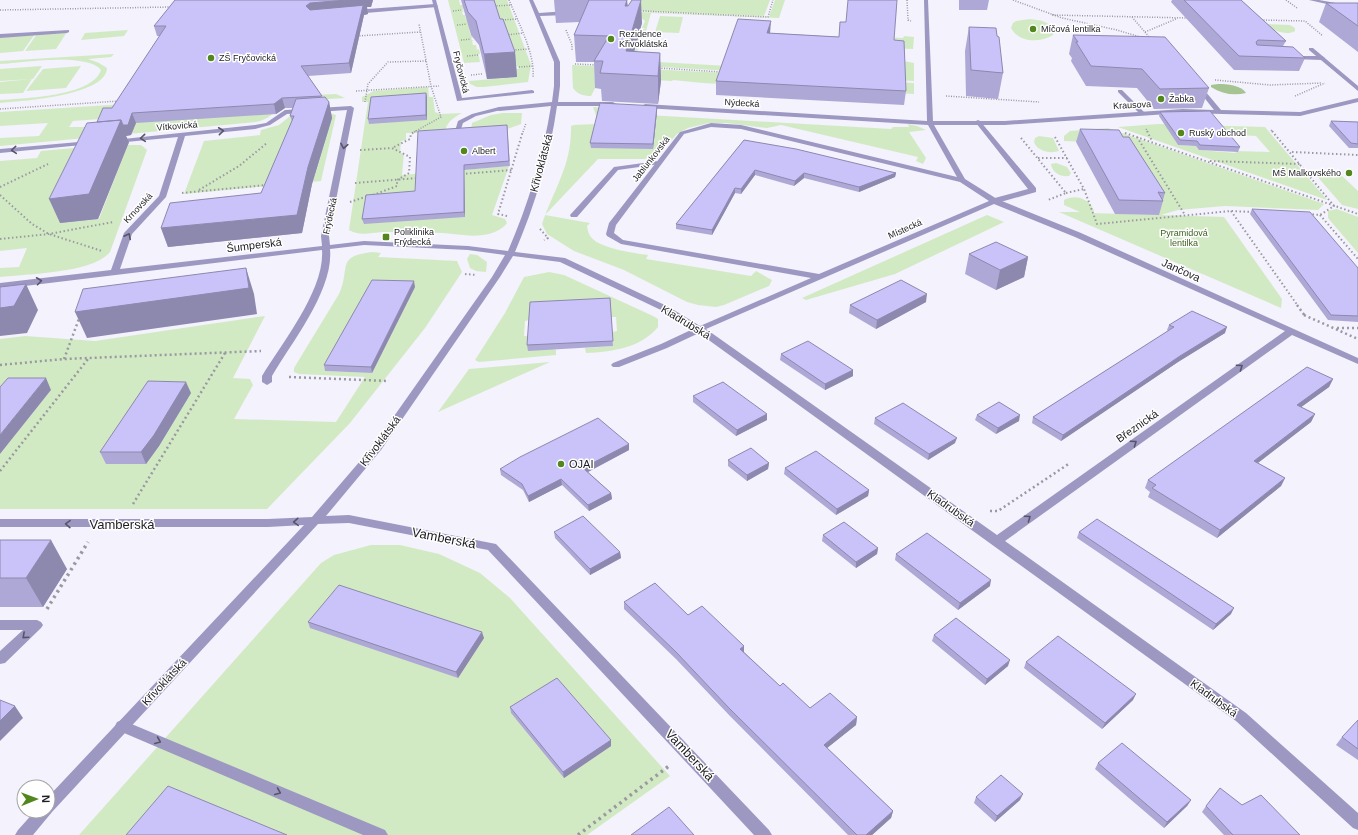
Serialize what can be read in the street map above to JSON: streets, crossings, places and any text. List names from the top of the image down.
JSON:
{
  "streets": {
    "street": [
      "Fryčovická",
      "Nýdecká",
      "Krausova",
      "Vítkovická",
      "Jablunkovská",
      "Křivoklátská",
      "Krnovská",
      "Frýdecká",
      "Místecká",
      "Šumperská",
      "Jančova",
      "Kladrubská",
      "Březnická",
      "Vamberská"
    ]
  },
  "crossings": [
    ["Nýdecká", "Krausova"],
    ["Krausova", "Místecká"],
    ["Vítkovická", "Krnovská"],
    ["Vítkovická", "Frýdecká"],
    ["Jablunkovská", "Místecká"],
    ["Křivoklátská", "Šumperská"],
    ["Křivoklátská", "Kladrubská"],
    ["Křivoklátská", "Vamberská"],
    ["Krnovská", "Šumperská"],
    ["Frýdecká", "Šumperská"],
    ["Místecká", "Jančova"],
    ["Místecká", "Kladrubská"],
    ["Šumperská", "Kladrubská"],
    ["Jančova", "Březnická"],
    ["Kladrubská", "Březnická"]
  ],
  "one_way": ["Krnovská", "Frýdecká", "Březnická"],
  "parks": ["Pyramidová lentilka"],
  "places": {
    "other": [
      "Míčová lentilka",
      "Rezidence Křivoklátská",
      "ZŠ Fryčovická",
      "Žabka",
      "Ruský obchod",
      "Albert",
      "MŠ Malkovského",
      "OJAI"
    ],
    "transit": ["Poliklinika Frýdecká"]
  },
  "north": "right"
}
